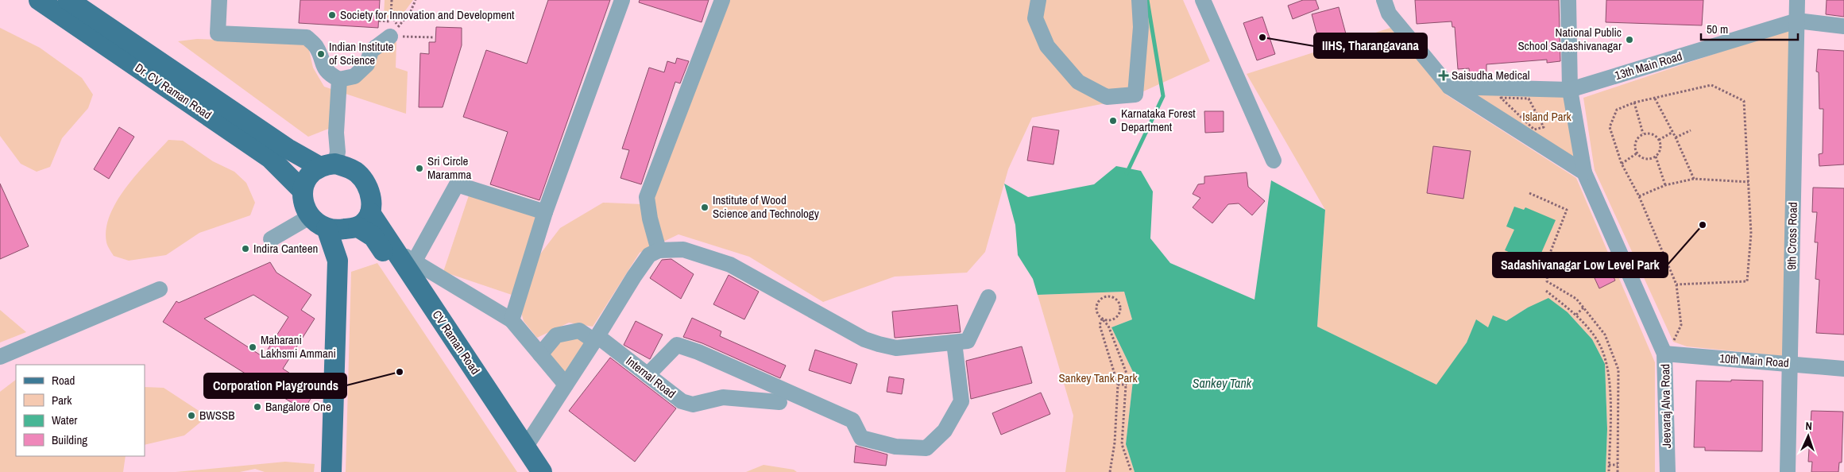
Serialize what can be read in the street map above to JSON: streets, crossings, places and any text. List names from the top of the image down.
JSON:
{
  "streets": {
    "main road": ["Dr. CV Raman Road", "CV Raman Road"],
    "street": [
      "13th Main Road",
      "9th Cross Road",
      "10th Main Road",
      "Internal Road",
      "Jeevaraj Alva Road"
    ]
  },
  "crossings": [
    ["13th Main Road", "9th Cross Road"],
    ["13th Main Road", "Jeevaraj Alva Road"],
    ["Dr. CV Raman Road", "CV Raman Road"],
    ["9th Cross Road", "10th Main Road"],
    ["10th Main Road", "Jeevaraj Alva Road"]
  ],
  "water": ["Sankey Tank"],
  "parks": ["Island Park", "Sankey Tank Park"],
  "places": {
    "other": [
      "Society for Innovation and Development",
      "IIHS, Tharangavana",
      "National Public School Sadashivanagar",
      "Indian Institute of Science",
      "Karnataka Forest Department",
      "Sri Circle Maramma",
      "Institute of Wood Science and Technology",
      "Sadashivanagar Low Level Park",
      "Indira Canteen",
      "Maharani Lakhsmi Ammani",
      "Corporation Playgrounds",
      "Bangalore One",
      "BWSSB"
    ],
    "health": ["Saisudha Medical"]
  },
  "legend": [
    "Road",
    "Park",
    "Water",
    "Building"
  ],
  "scale_bar": "50 m",
  "north": "top"
}
